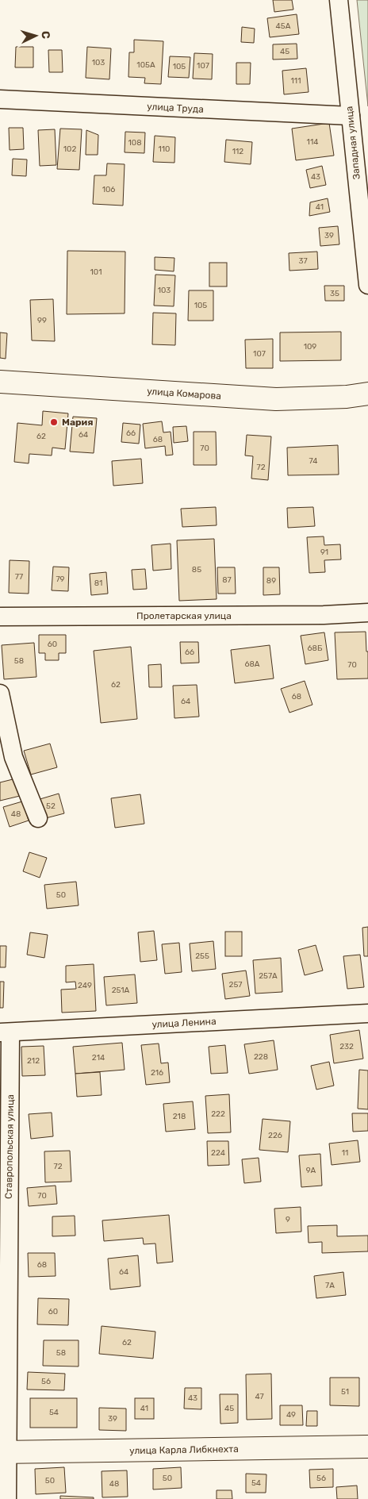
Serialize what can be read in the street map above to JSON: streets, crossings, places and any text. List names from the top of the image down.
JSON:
{
  "streets": {
    "main road": ["улица Комарова", "улица Карла Либкнехта"],
    "street": [
      "улица Труда",
      "Западная улица",
      "Пролетарская улица",
      "улица Ленина",
      "Ставропольская улица"
    ]
  },
  "crossings": [
    ["улица Труда", "Западная улица"],
    ["улица Ленина", "Ставропольская улица"],
    ["Ставропольская улица", "улица Карла Либкнехта"]
  ],
  "places": ["Мария"],
  "house_numbers": [
    "45А",
    "45",
    "103",
    "105А",
    "107",
    "105",
    "111",
    "114",
    "108",
    "102",
    "110",
    "112",
    "43",
    "106",
    "41",
    "39",
    "37",
    "101",
    "103",
    "35",
    "105",
    "99",
    "109",
    "107",
    "66",
    "64",
    "62",
    "68",
    "70",
    "74",
    "72",
    "91",
    "85",
    "77",
    "79",
    "87",
    "89",
    "81",
    "60",
    "68Б",
    "66",
    "58",
    "68А",
    "70",
    "62",
    "68",
    "64",
    "52",
    "48",
    "50",
    "255",
    "257А",
    "257",
    "249",
    "251А",
    "232",
    "228",
    "214",
    "212",
    "216",
    "222",
    "218",
    "226",
    "224",
    "11",
    "72",
    "9А",
    "70",
    "9",
    "68",
    "64",
    "7А",
    "60",
    "62",
    "58",
    "56",
    "51",
    "47",
    "43",
    "41",
    "45",
    "54",
    "49",
    "39",
    "50",
    "56",
    "50",
    "54",
    "48"
  ],
  "north": "right"
}
